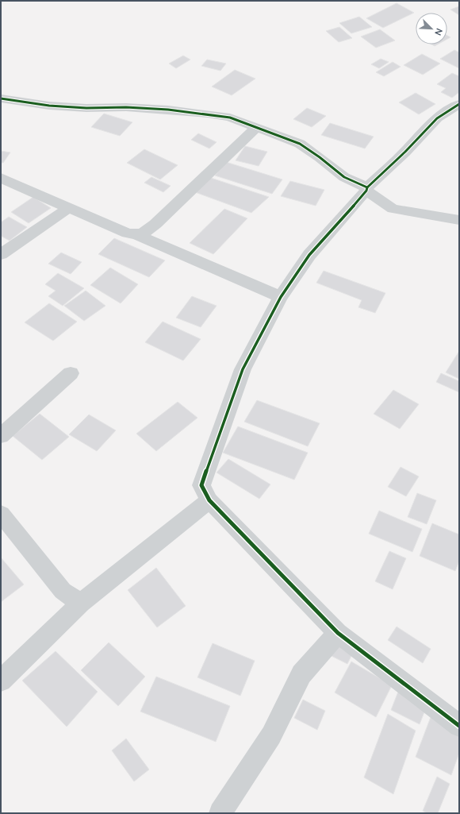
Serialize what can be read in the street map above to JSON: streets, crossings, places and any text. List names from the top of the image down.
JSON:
{
  "north": "bottom right"
}
